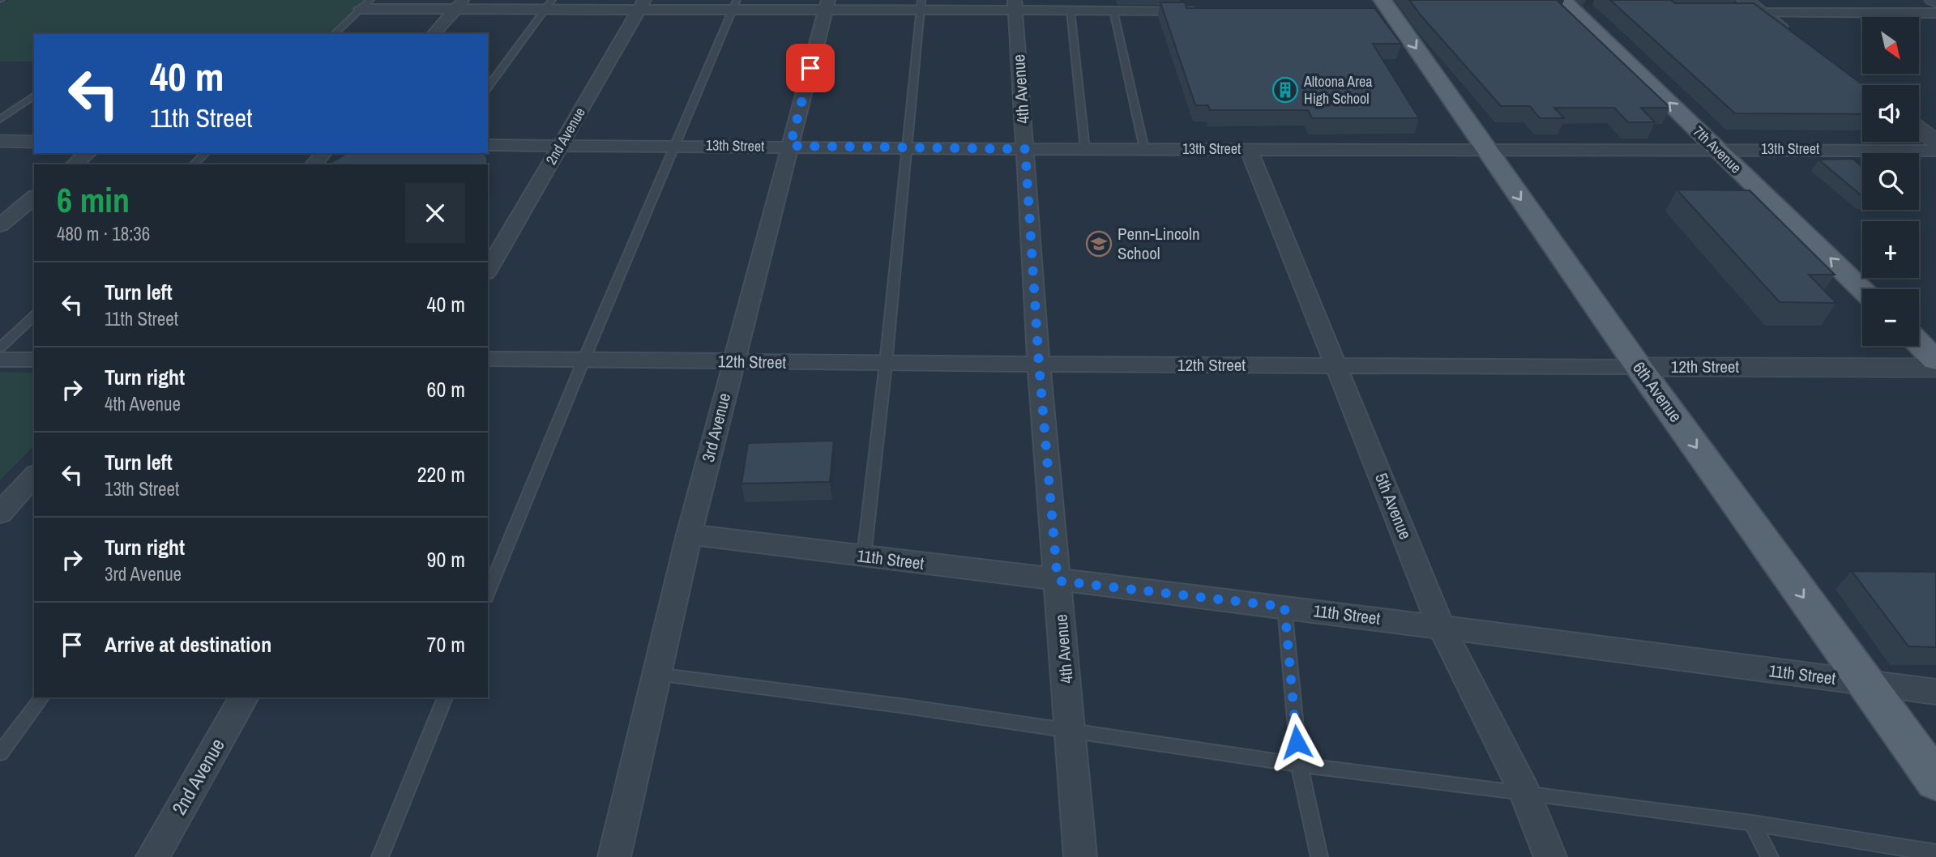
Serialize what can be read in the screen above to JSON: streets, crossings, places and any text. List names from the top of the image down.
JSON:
{
  "streets": {
    "main road": ["7th Avenue", "6th Avenue"],
    "street": [
      "4th Avenue",
      "2nd Avenue",
      "13th Street",
      "12th Street",
      "3rd Avenue",
      "5th Avenue",
      "11th Street"
    ]
  },
  "crossings": [
    ["4th Avenue", "13th Street"],
    ["4th Avenue", "12th Street"],
    ["4th Avenue", "11th Street"],
    ["2nd Avenue", "13th Street"],
    ["13th Street", "7th Avenue"],
    ["13th Street", "6th Avenue"],
    ["13th Street", "3rd Avenue"],
    ["13th Street", "5th Avenue"],
    ["12th Street", "6th Avenue"],
    ["12th Street", "3rd Avenue"],
    ["12th Street", "5th Avenue"],
    ["6th Avenue", "11th Street"],
    ["3rd Avenue", "11th Street"],
    ["5th Avenue", "11th Street"]
  ],
  "one_way": ["7th Avenue", "6th Avenue"],
  "places": {
    "building": ["Altoona Area High School"],
    "school or university": ["Penn-Lincoln School"]
  },
  "north": "bottom right",
  "page": {
    "map_buttons": ["+", "−"],
    "turn": ["40 m", "11th Street"],
    "heading": ["6 min", "480 m · 18:36"],
    "list": [
      {
        "name": "Turn left",
        "note": "11th Street",
        "value": "40 m"
      },
      {
        "name": "Turn right",
        "note": "4th Avenue",
        "value": "60 m"
      },
      {
        "name": "Turn left",
        "note": "13th Street",
        "value": "220 m"
      },
      {
        "name": "Turn right",
        "note": "3rd Avenue",
        "value": "90 m"
      },
      {
        "name": "Arrive at destination",
        "value": "70 m"
      }
    ]
  }
}
